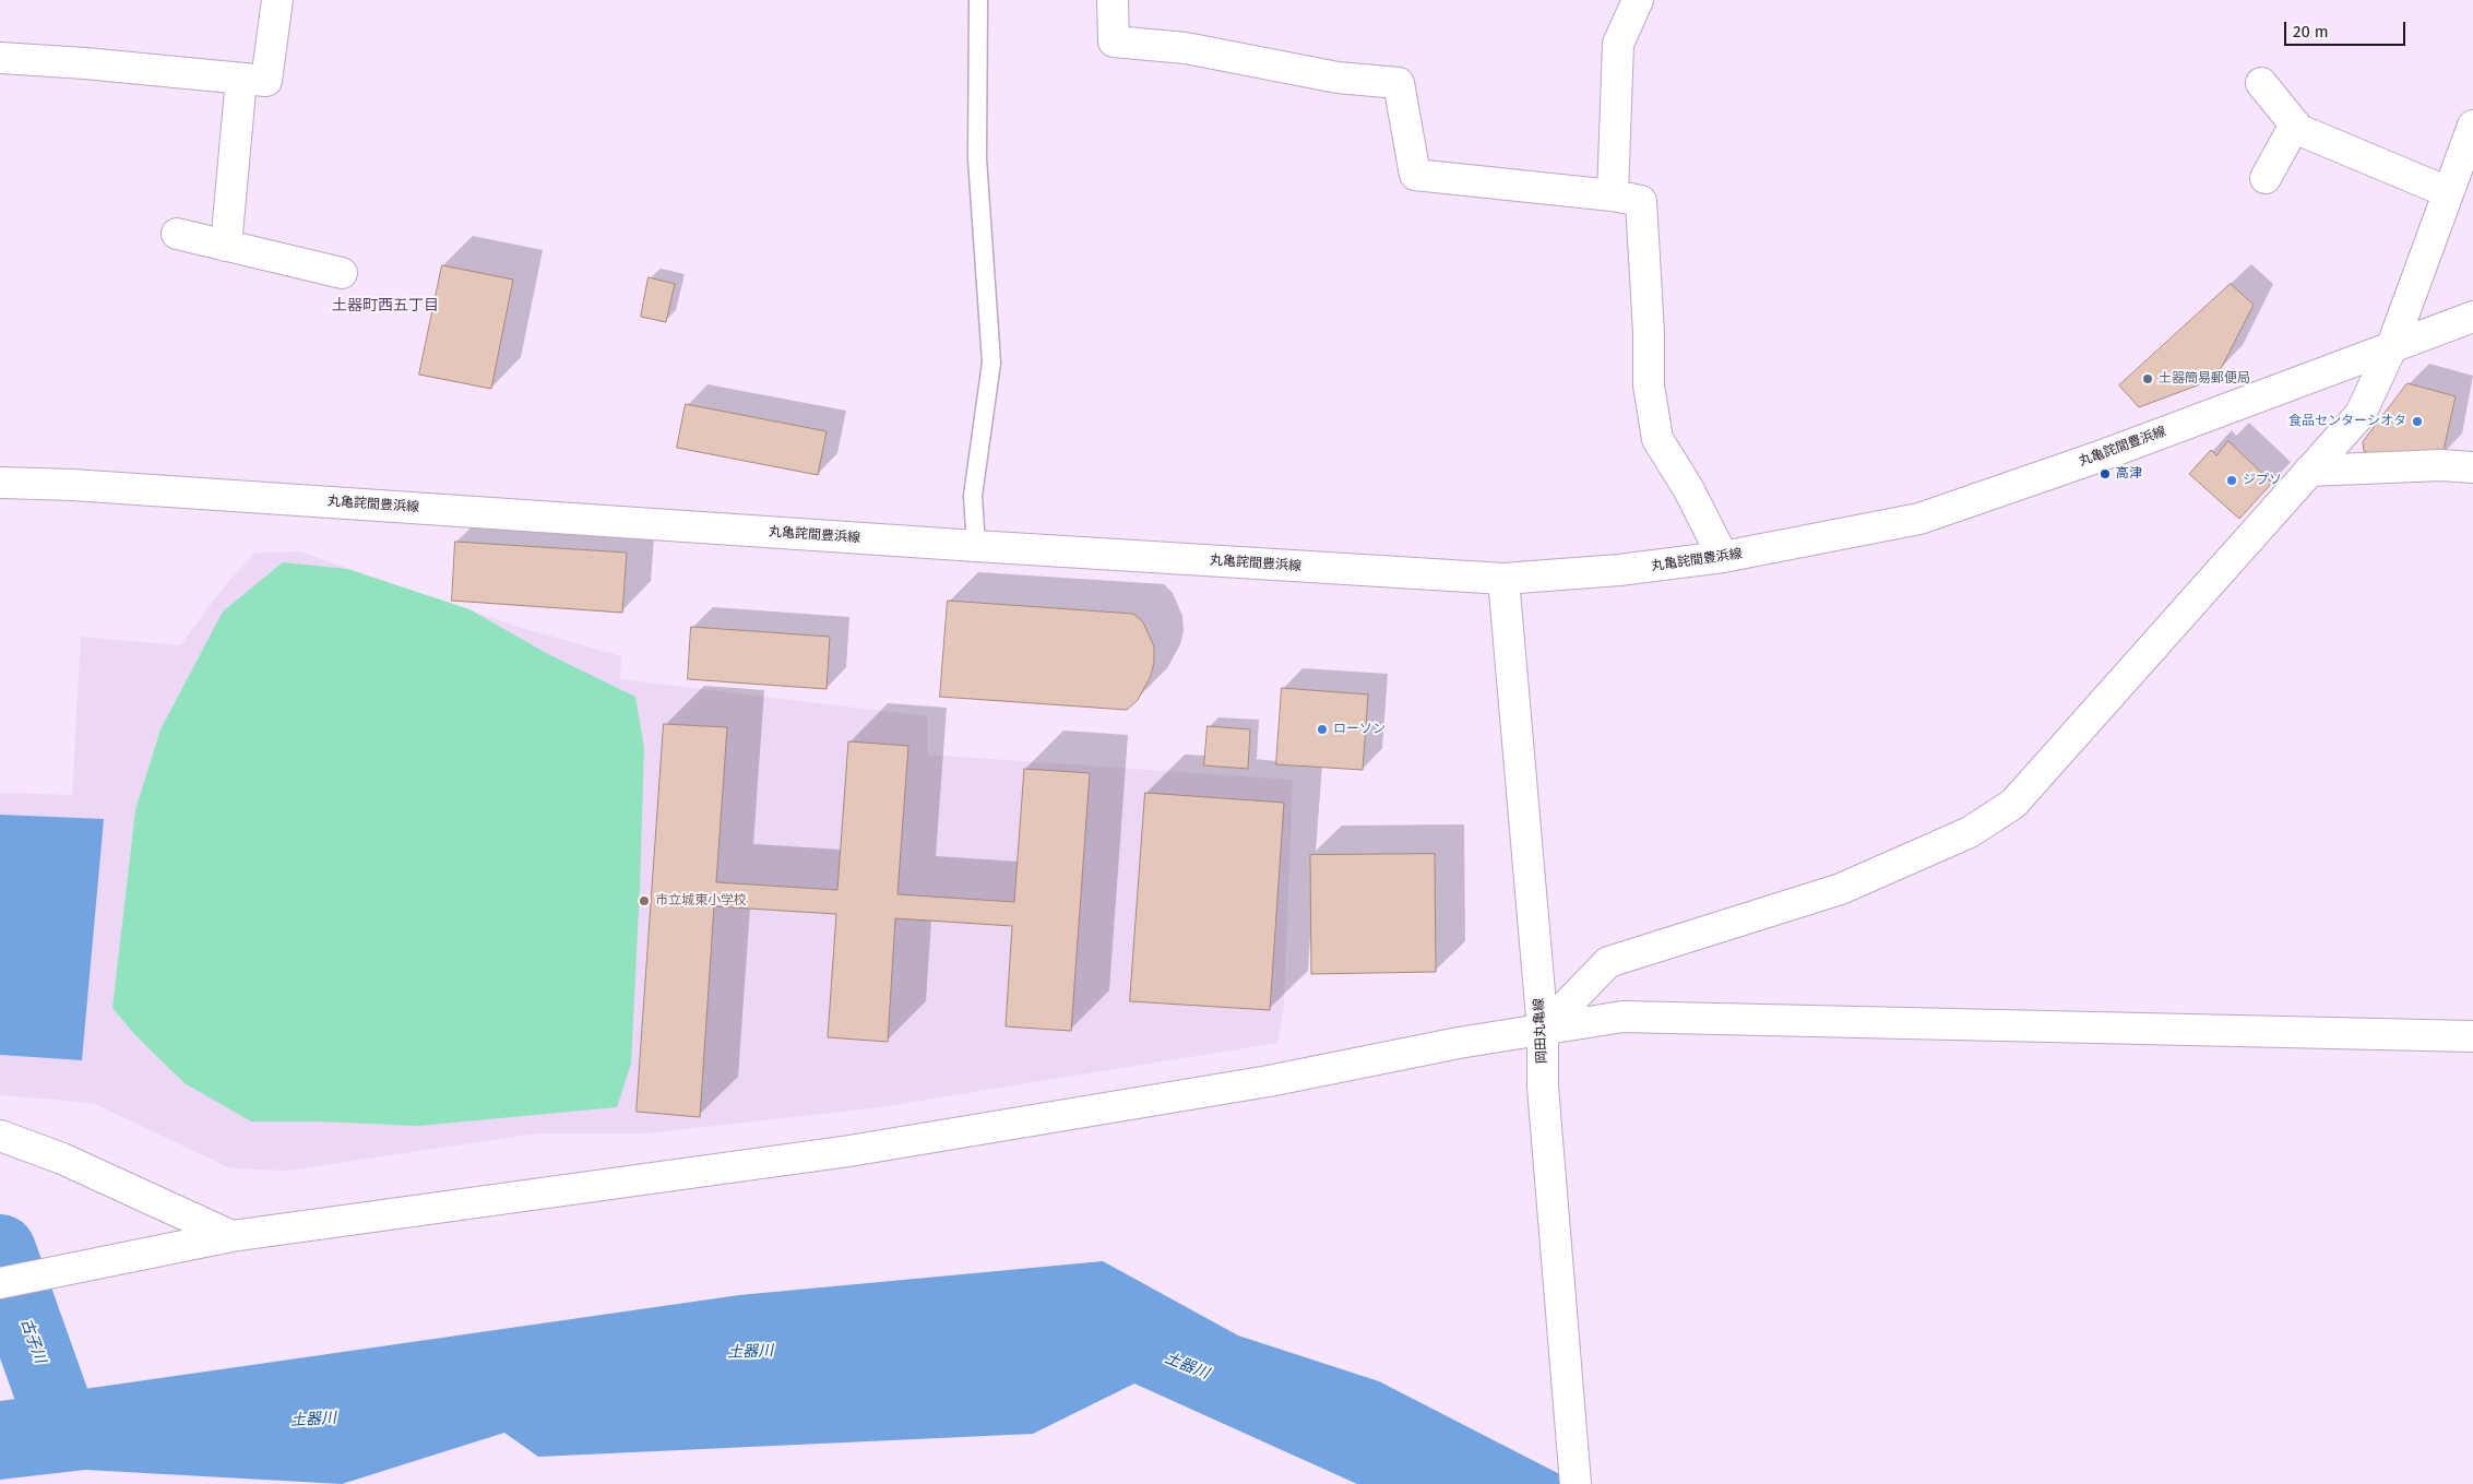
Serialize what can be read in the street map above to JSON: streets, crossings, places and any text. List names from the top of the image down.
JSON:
{
  "streets": {
    "street": ["丸亀詫間豊浜線", "岡田丸亀線"]
  },
  "crossings": [
    ["丸亀詫間豊浜線", "岡田丸亀線"]
  ],
  "districts": ["土器町西五丁目"],
  "water": ["古子川", "土器川"],
  "places": [
    "土器簡易郵便局",
    "食品センターシオタ",
    "高津",
    "ジプソ",
    "ローソン",
    "市立城東小学校"
  ],
  "scale_bar": "20 m"
}
